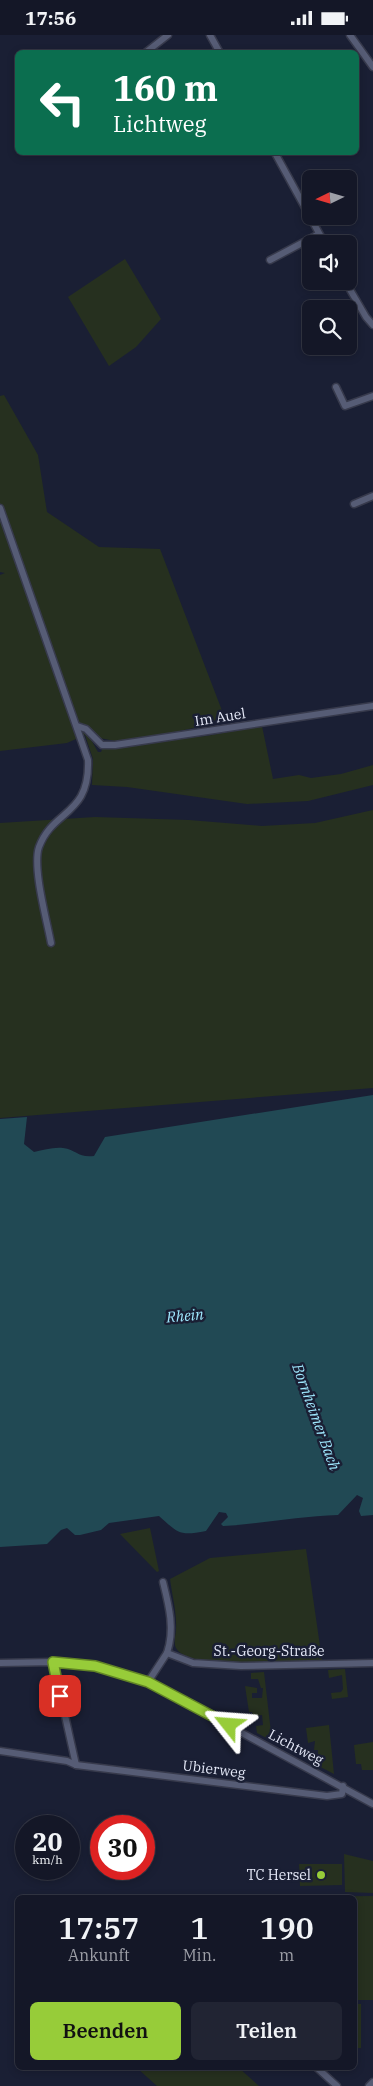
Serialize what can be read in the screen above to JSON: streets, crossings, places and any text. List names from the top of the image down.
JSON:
{
  "streets": {
    "street": [
      "Im Auel",
      "St.-Georg-Straße",
      "Lichtweg",
      "Ubierweg"
    ]
  },
  "crossings": [
    ["Lichtweg", "Ubierweg"]
  ],
  "water": ["Rhein", "Bornheimer Bach"],
  "places": ["TC Hersel"],
  "north": "left",
  "page": {
    "status": "17:56",
    "turn": ["160 m", "Lichtweg"],
    "speed": "20 km/h",
    "limit": "30",
    "eta": [
      "17:57",
      "Ankunft",
      "1",
      "Min.",
      "190",
      "m"
    ],
    "buttons": ["Beenden", "Teilen"]
  }
}
